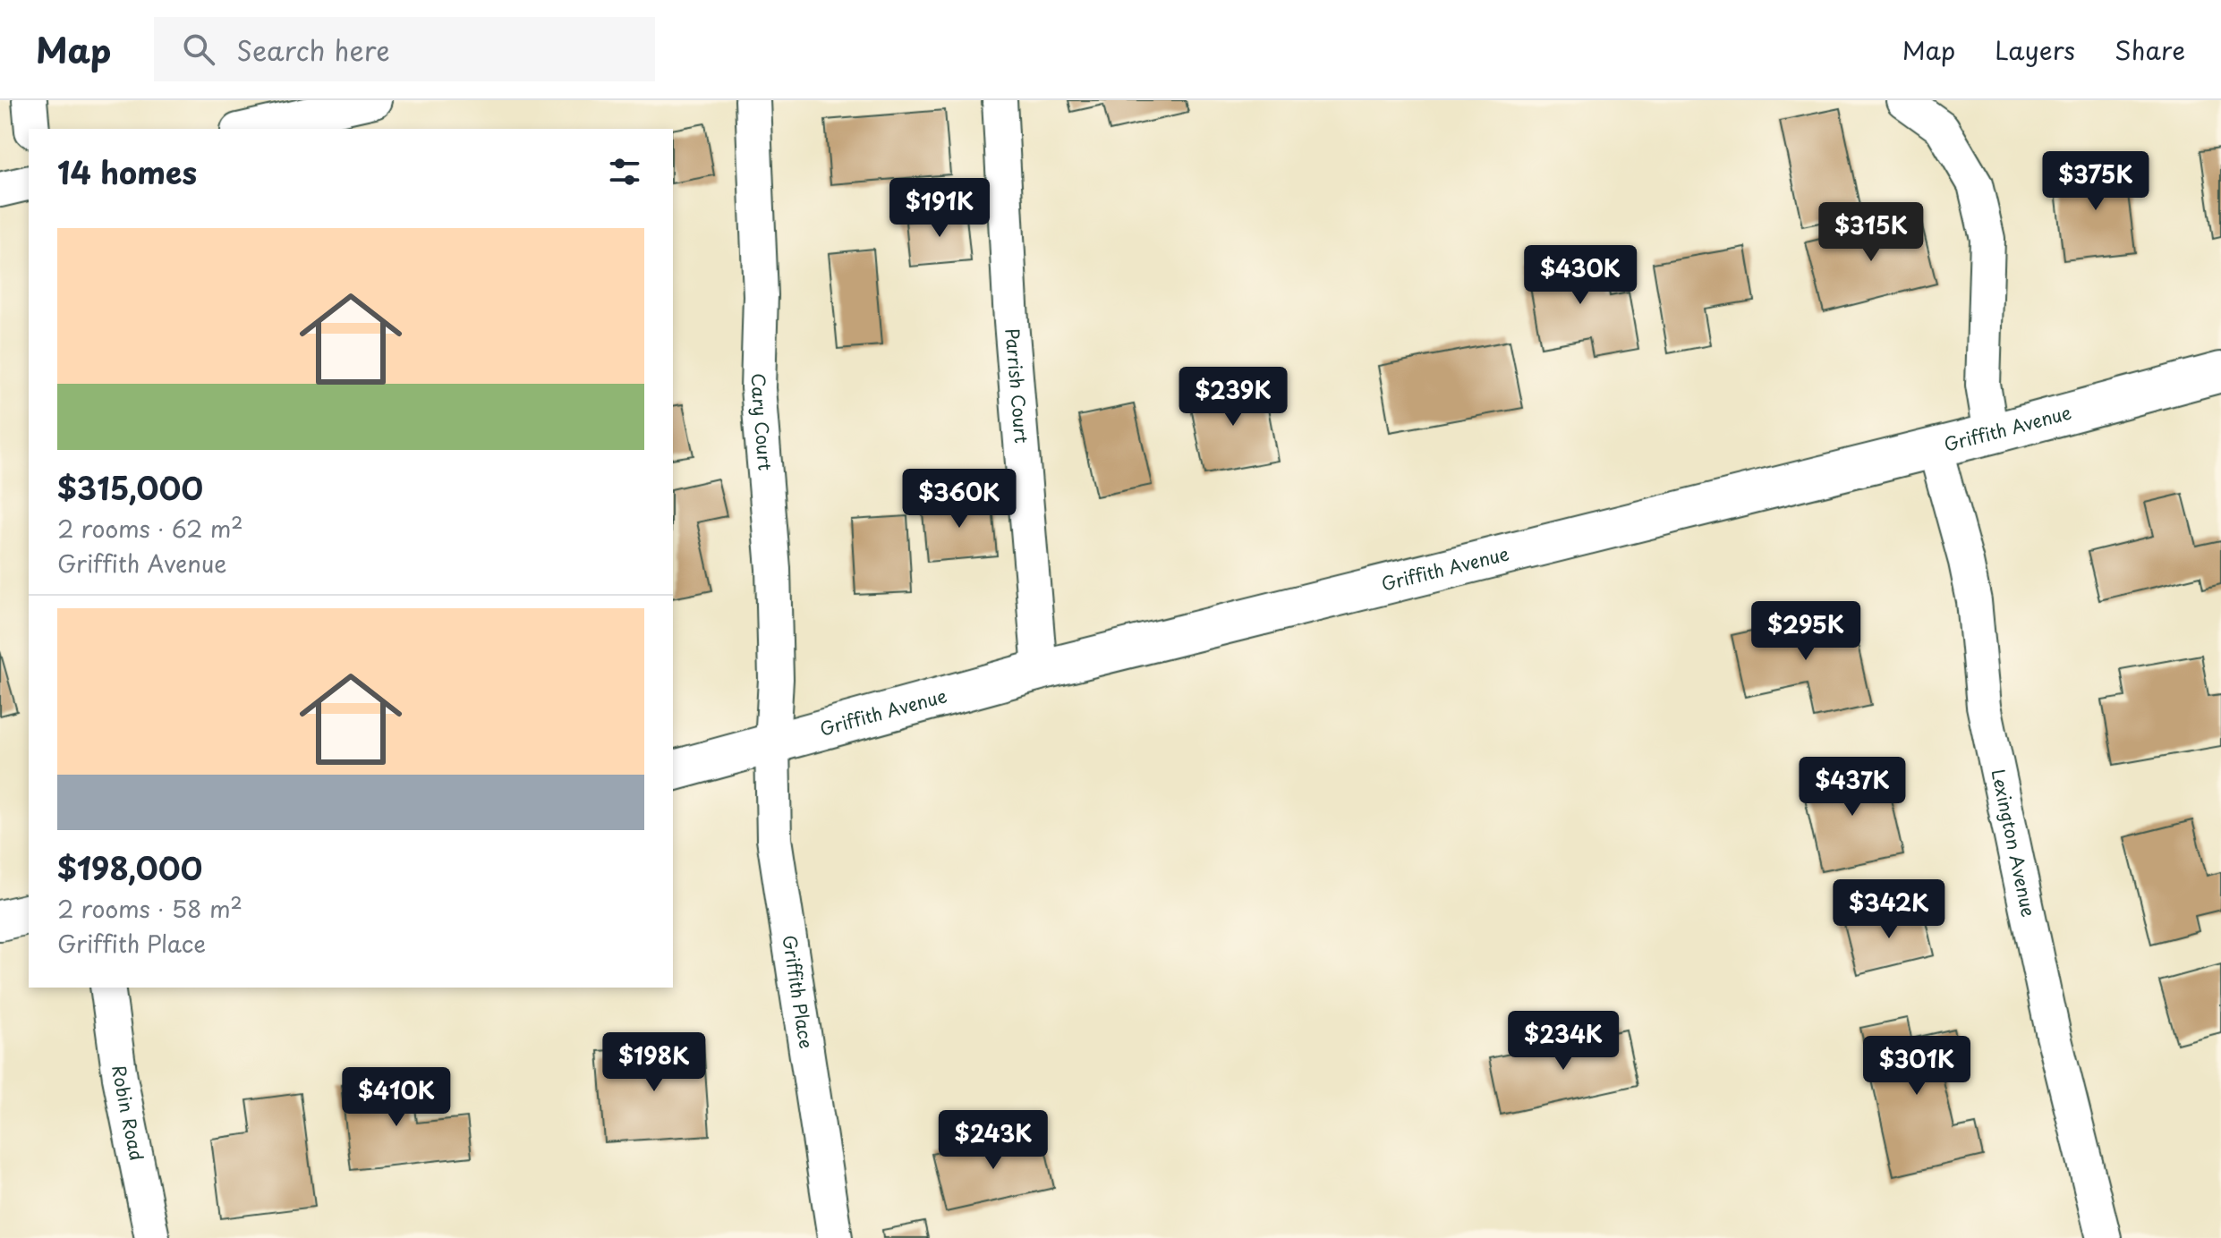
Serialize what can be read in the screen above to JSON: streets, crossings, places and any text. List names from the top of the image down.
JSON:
{
  "streets": {
    "street": [
      "Parrish Court",
      "Cary Court",
      "Griffith Avenue",
      "Lexington Avenue",
      "Griffith Place",
      "Robin Road"
    ]
  },
  "crossings": [
    ["Parrish Court", "Griffith Avenue"],
    ["Cary Court", "Griffith Avenue"],
    ["Cary Court", "Griffith Place"],
    ["Griffith Avenue", "Lexington Avenue"],
    ["Griffith Avenue", "Griffith Place"]
  ],
  "page": {
    "header": "Map",
    "search": "Search here",
    "nav": ["Map", "Layers", "Share"],
    "heading": "14 homes",
    "price": [
      "$375K",
      "$191K",
      "$315K",
      "$430K",
      "$239K",
      "$360K",
      "$295K",
      "$437K",
      "$342K",
      "$234K",
      "$198K",
      "$301K",
      "$410K",
      "$243K"
    ],
    "list": [
      {
        "name": "$315,000",
        "note": "2 rooms · 62 m² · Griffith Avenue"
      },
      {
        "name": "$198,000",
        "note": "2 rooms · 58 m² · Griffith Place"
      }
    ]
  }
}
